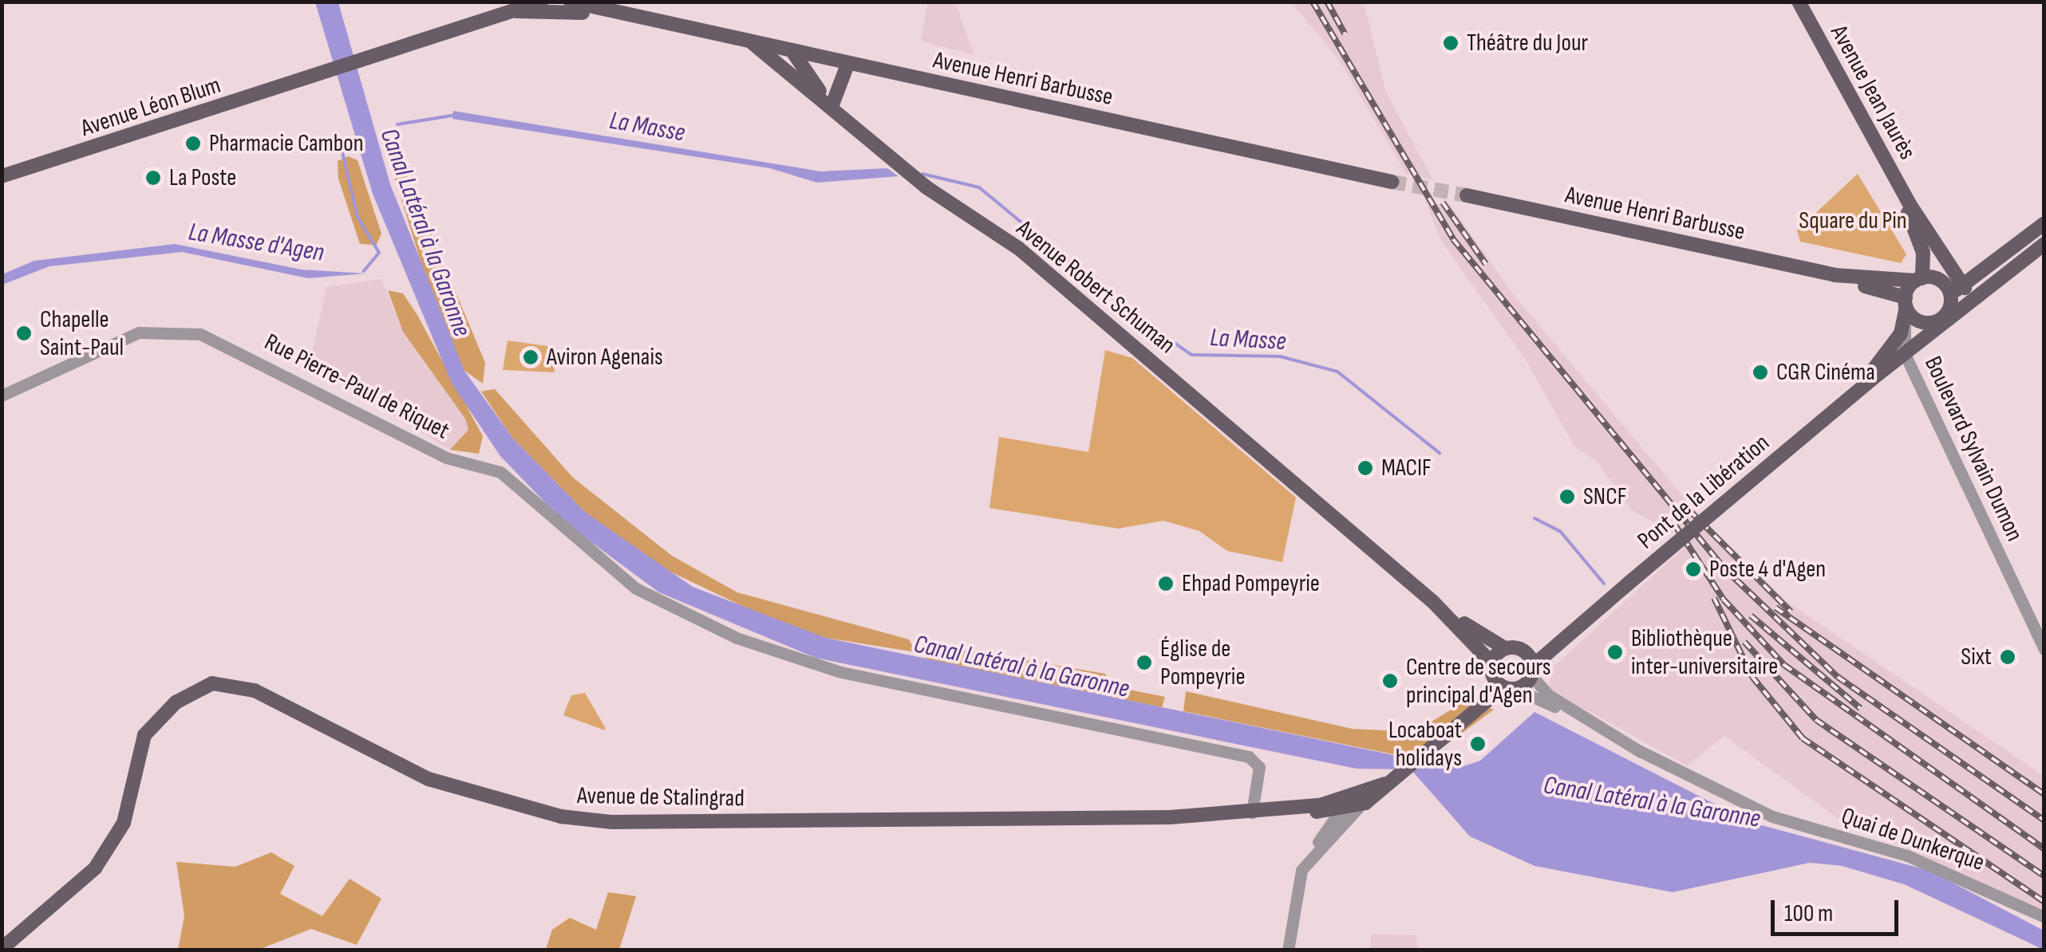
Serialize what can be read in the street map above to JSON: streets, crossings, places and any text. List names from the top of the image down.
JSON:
{
  "streets": {
    "main road": [
      "Avenue Henri Barbusse",
      "Avenue Jean Jaurès",
      "Avenue Léon Blum",
      "Avenue Robert Schuman",
      "Pont de la Libération",
      "Avenue de Stalingrad"
    ],
    "street": ["Rue Pierre-Paul de Riquet", "Boulevard Sylvain Dumon", "Quai de Dunkerque"]
  },
  "crossings": [
    ["Avenue Henri Barbusse", "Avenue Léon Blum"],
    ["Avenue Henri Barbusse", "Avenue Robert Schuman"],
    ["Avenue Henri Barbusse", "Pont de la Libération"],
    ["Avenue Robert Schuman", "Pont de la Libération"],
    ["Avenue Robert Schuman", "Avenue de Stalingrad"],
    ["Avenue Robert Schuman", "Quai de Dunkerque"],
    ["Rue Pierre-Paul de Riquet", "Avenue de Stalingrad"],
    ["Boulevard Sylvain Dumon", "Pont de la Libération"],
    ["Pont de la Libération", "Avenue de Stalingrad"],
    ["Pont de la Libération", "Quai de Dunkerque"],
    ["Avenue de Stalingrad", "Quai de Dunkerque"]
  ],
  "water": ["La Masse", "Canal Latéral à la Garonne", "La Masse d'Agen"],
  "parks": ["Square du Pin"],
  "places": [
    "Théâtre du Jour",
    "Pharmacie Cambon",
    "La Poste",
    "Chapelle Saint-Paul",
    "Aviron Agenais",
    "CGR Cinéma",
    "MACIF",
    "SNCF",
    "Poste 4 d'Agen",
    "Ehpad Pompeyrie",
    "Bibliothèque inter-universitaire",
    "Sixt",
    "Église de Pompeyrie",
    "Centre de secours principal d'Agen",
    "Locaboat holidays"
  ],
  "scale_bar": "100 m"
}
